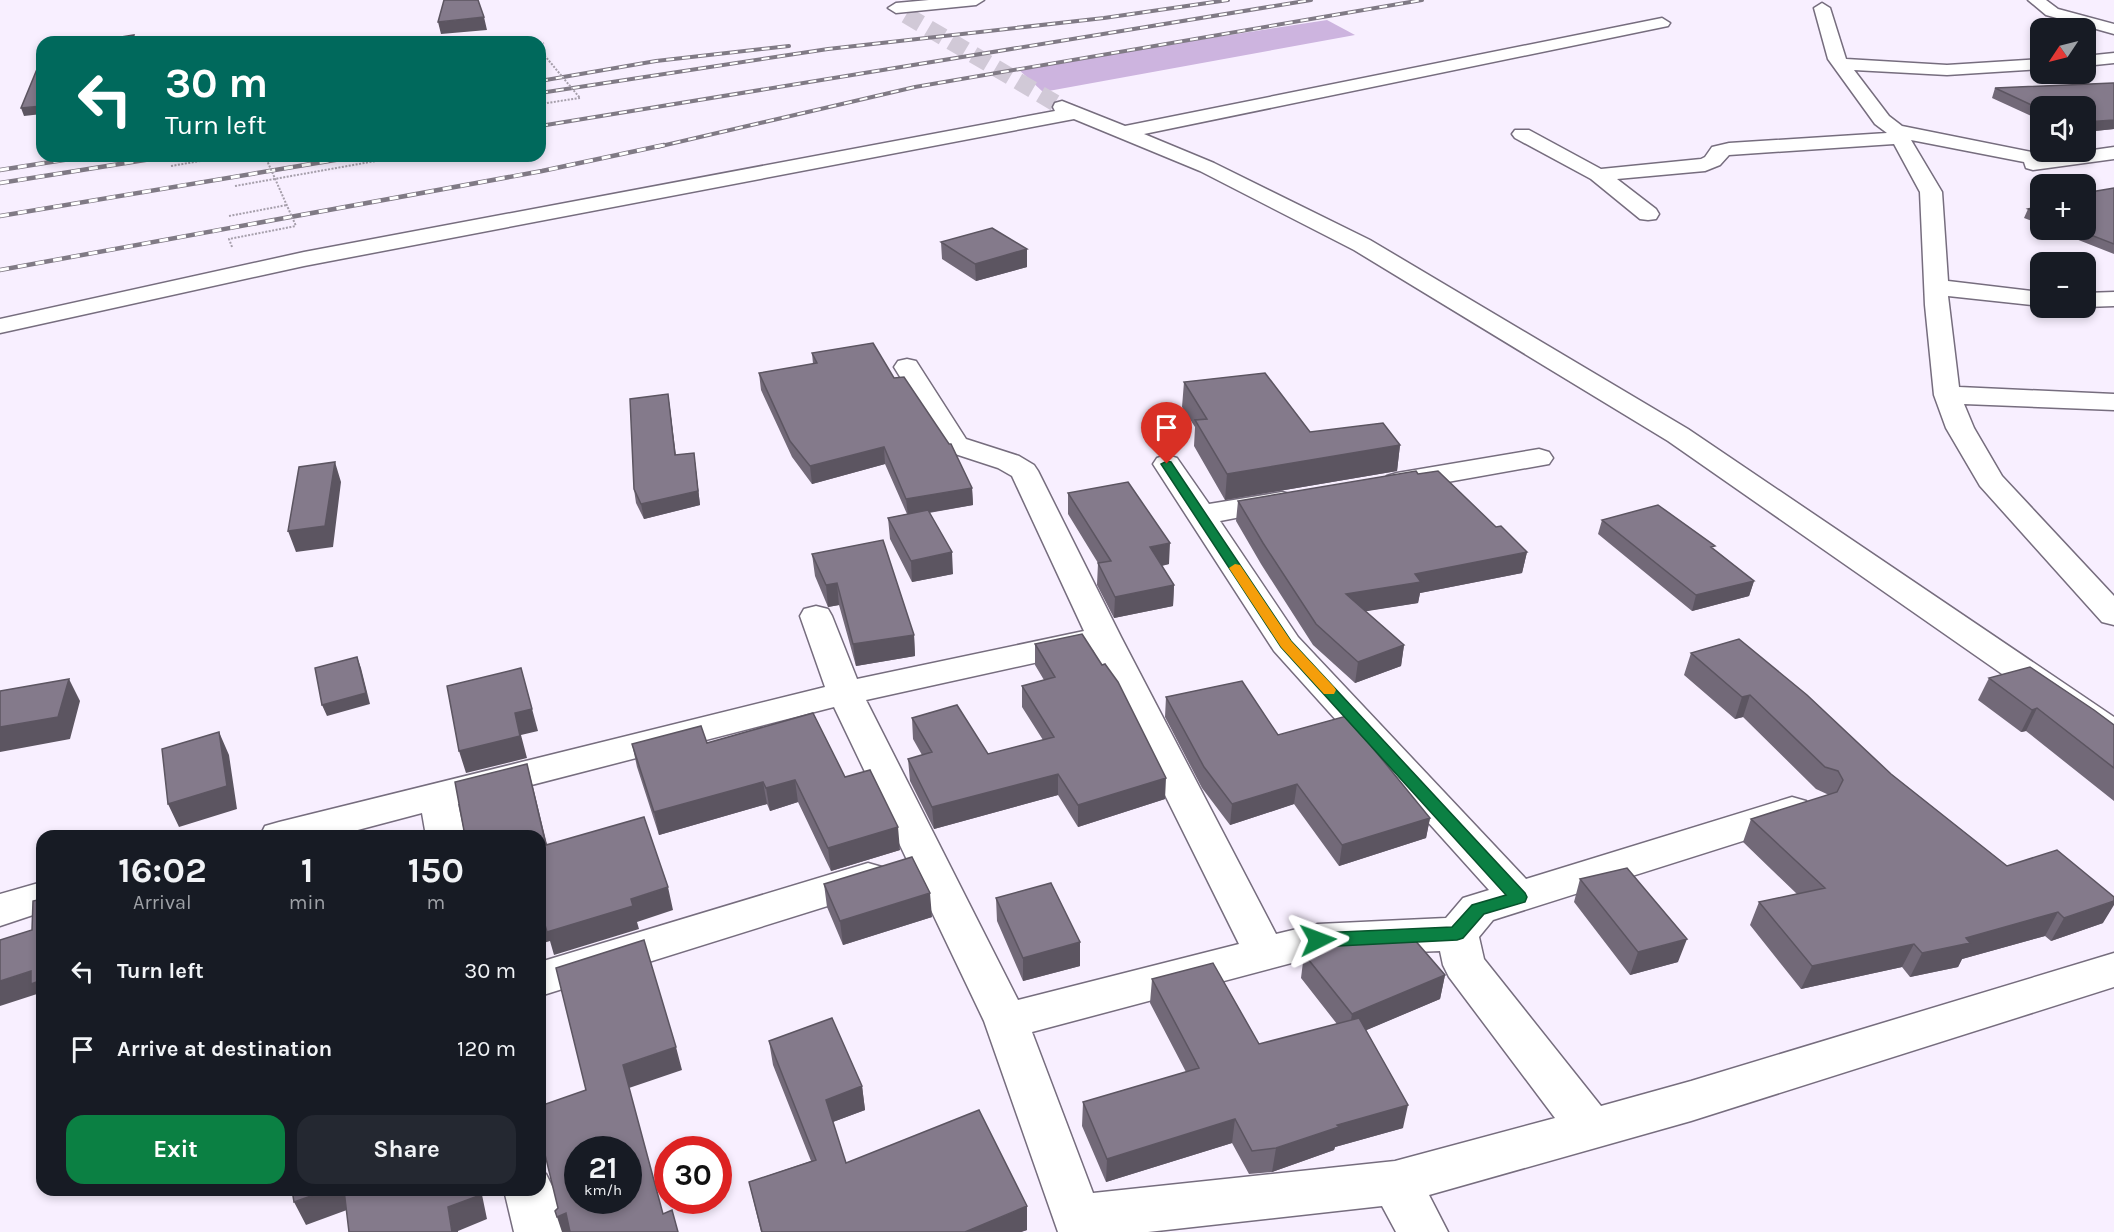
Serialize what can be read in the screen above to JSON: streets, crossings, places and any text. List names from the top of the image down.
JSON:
{
  "north": "bottom left",
  "page": {
    "map_buttons": ["+", "−"],
    "turn": ["30 m", "Turn left"],
    "eta": [
      "16:02",
      "Arrival",
      "1",
      "min",
      "150",
      "m"
    ],
    "list": [
      {
        "name": "Turn left",
        "value": "30 m"
      },
      {
        "name": "Arrive at destination",
        "value": "120 m"
      }
    ],
    "buttons": ["Exit", "Share"],
    "speed": "21 km/h",
    "limit": "30"
  }
}
